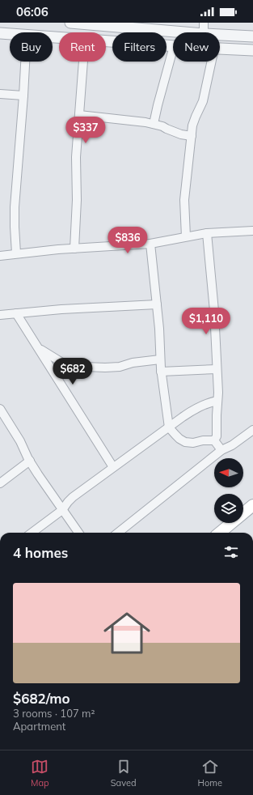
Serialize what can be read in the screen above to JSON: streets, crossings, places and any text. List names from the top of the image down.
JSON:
{
  "north": "left",
  "page": {
    "status": "06:06",
    "chip": [
      "Buy",
      "Rent",
      "Filters",
      "New"
    ],
    "price": [
      "$337",
      "$836",
      "$1,110",
      "$682"
    ],
    "heading": "4 homes",
    "list": [
      {
        "name": "$682/mo",
        "note": "3 rooms · 107 m² · Apartment"
      }
    ],
    "tabs": ["Map", "Saved", "Home"]
  }
}
